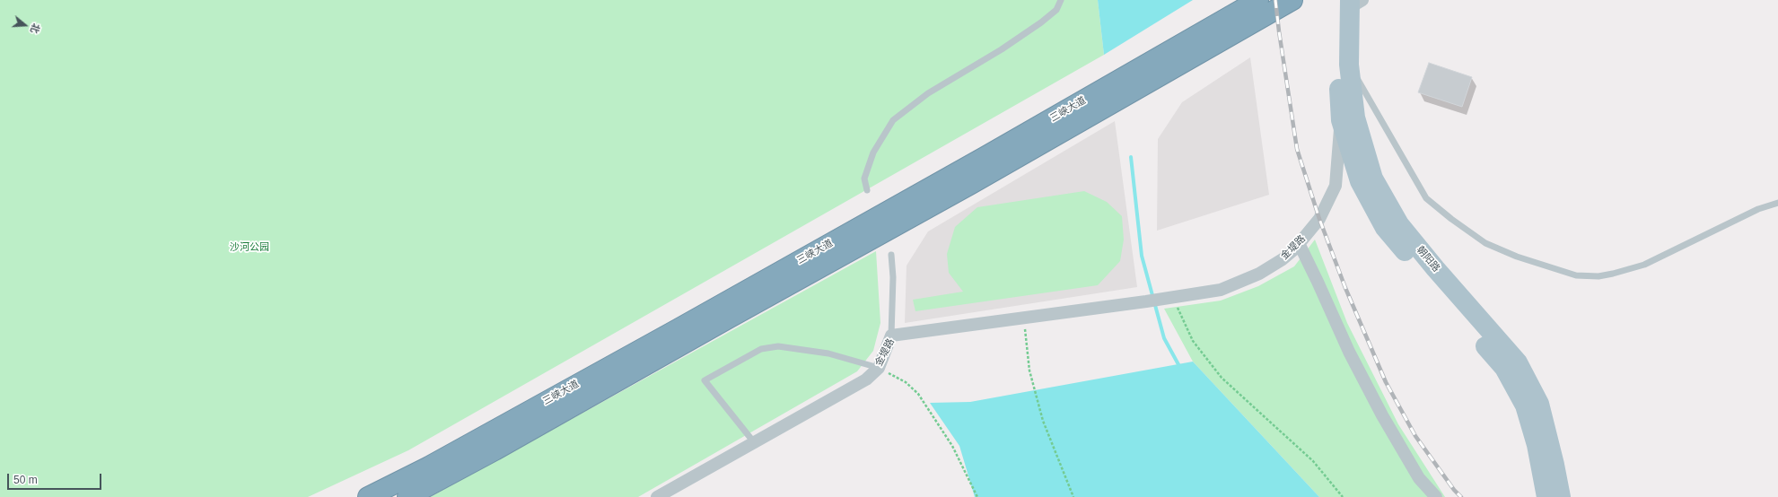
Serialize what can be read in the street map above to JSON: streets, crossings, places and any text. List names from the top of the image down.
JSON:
{
  "streets": {
    "highway": ["三峡大道"],
    "main road": ["朝阳路"],
    "street": ["金堤路"]
  },
  "crossings": [
    ["金堤路", "朝阳路"]
  ],
  "parks": ["沙河公园"],
  "scale_bar": "50 m",
  "north": "right"
}
